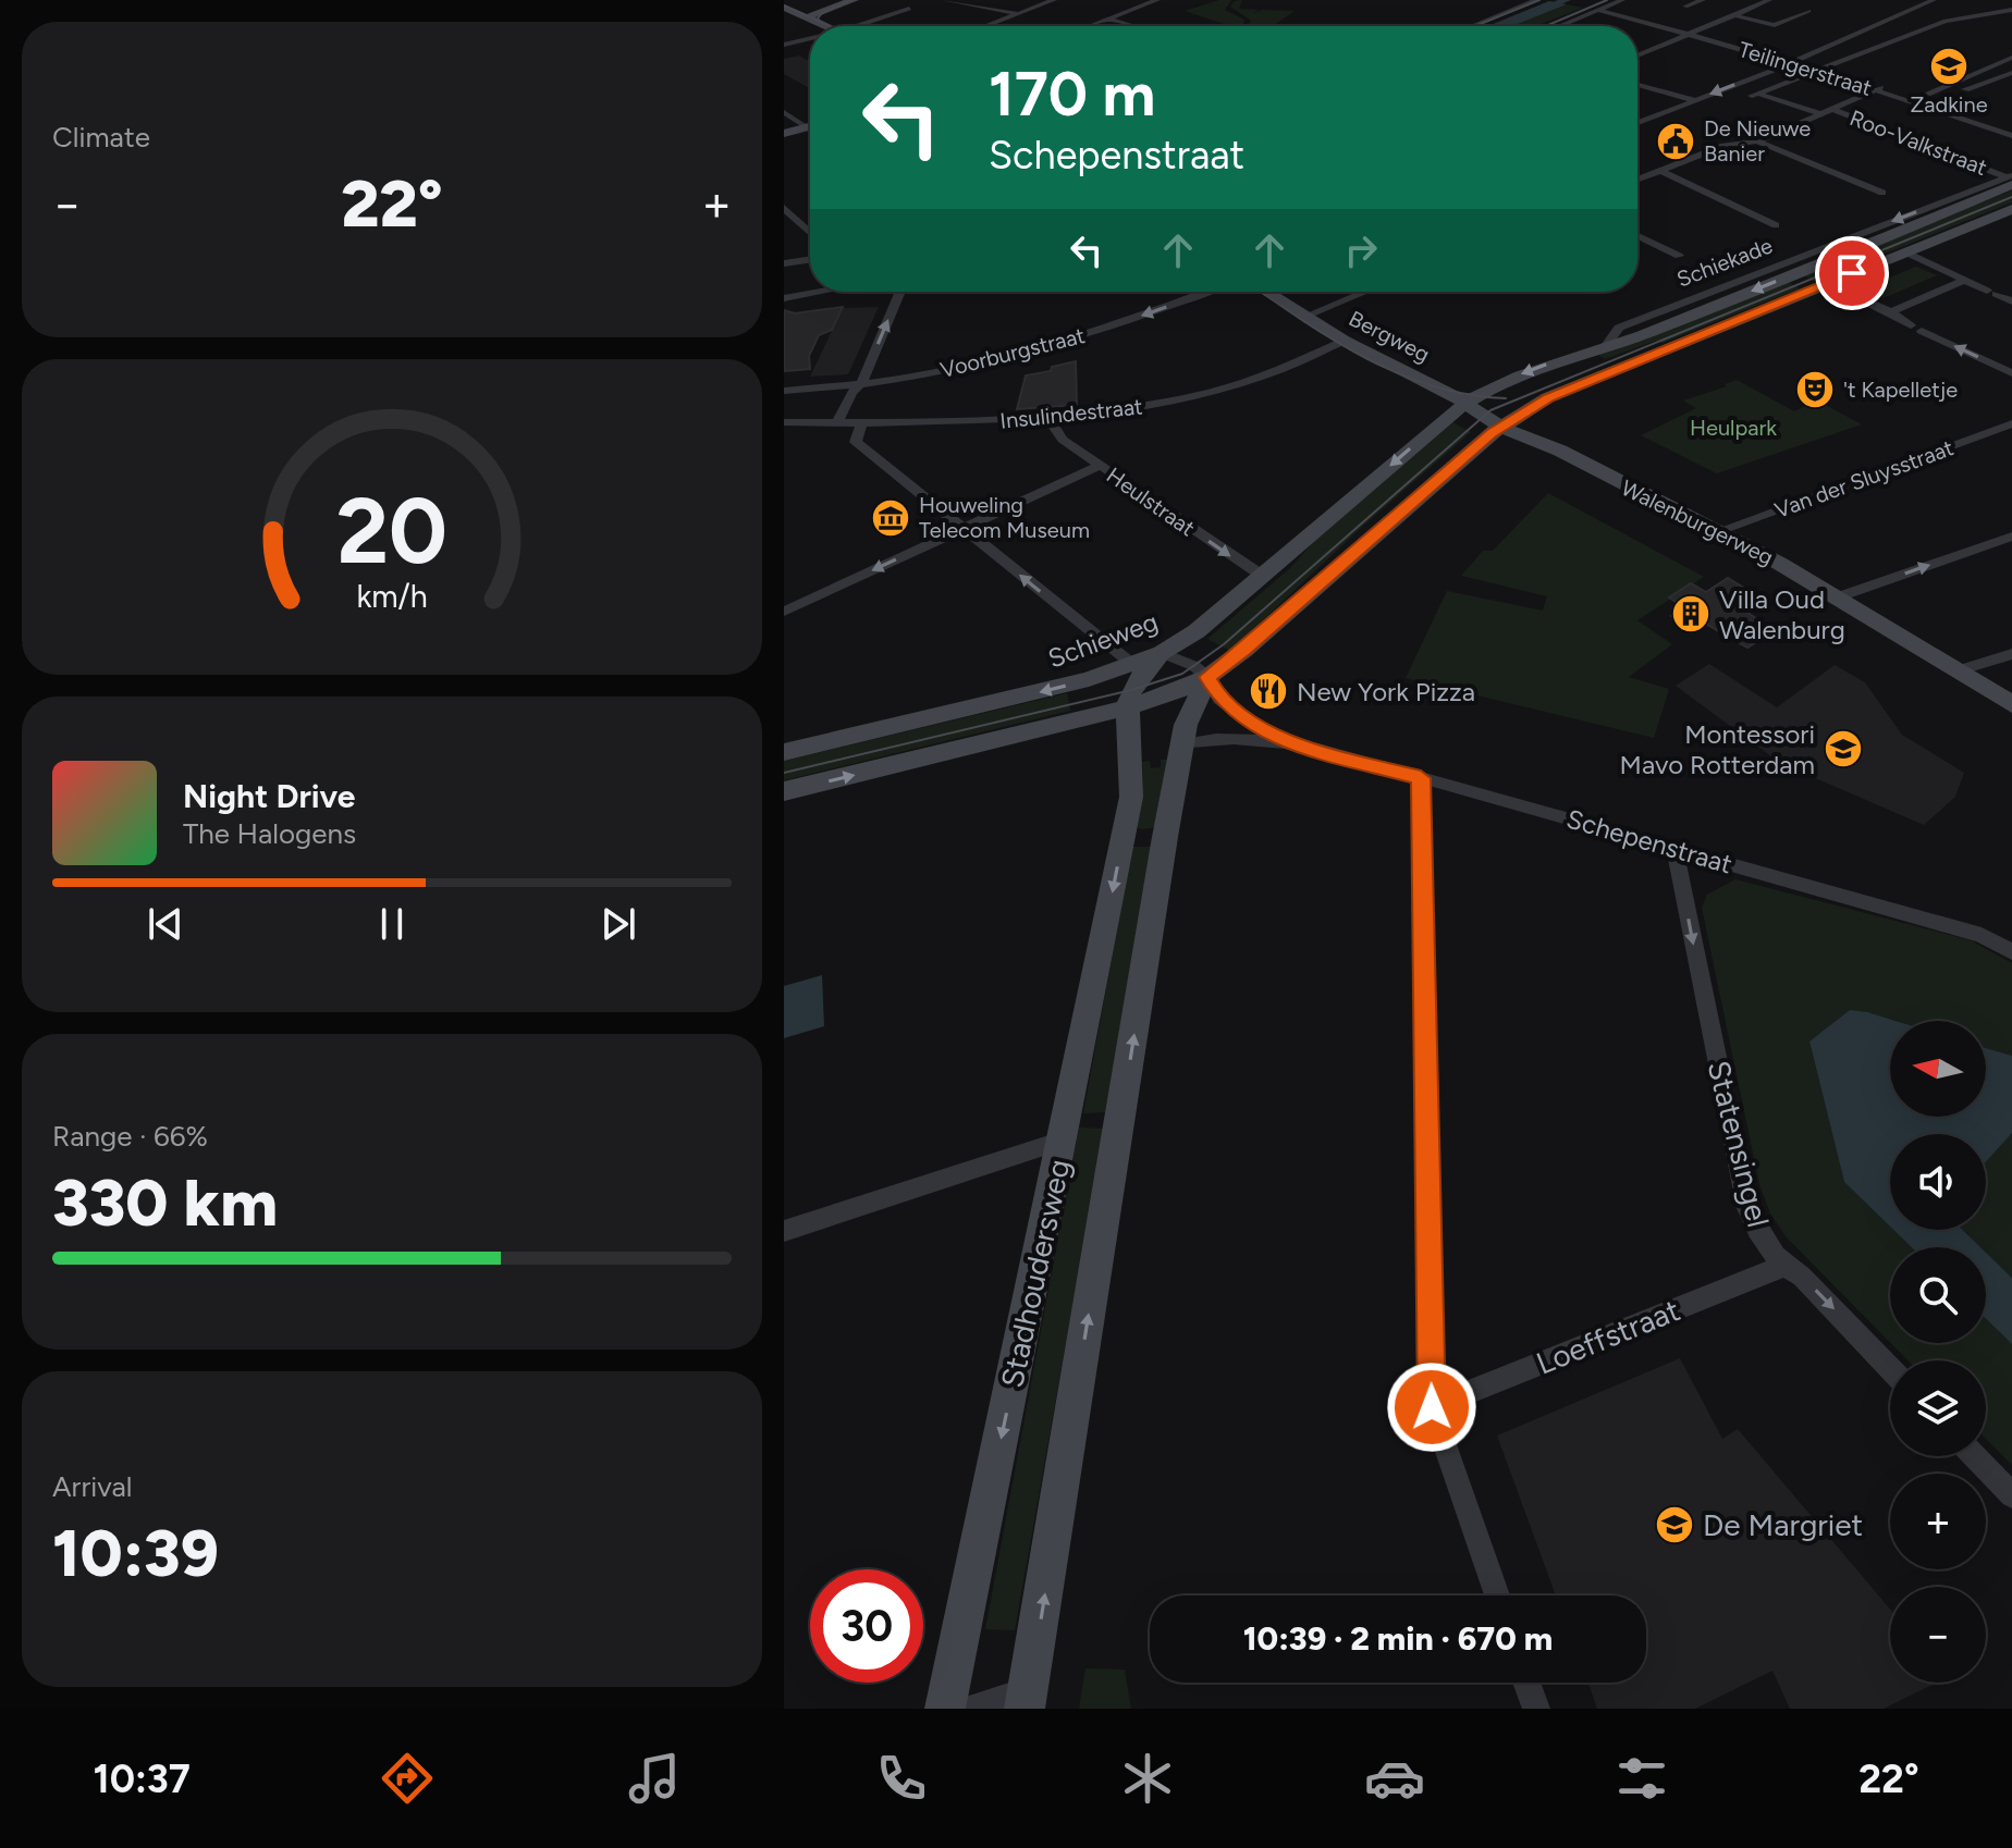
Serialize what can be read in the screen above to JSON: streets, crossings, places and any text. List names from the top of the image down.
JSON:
{
  "streets": {
    "main road": [
      "Schiekade",
      "Bergweg",
      "Walenburgerweg",
      "Schieweg",
      "Stadhoudersweg"
    ],
    "street": [
      "Teilingerstraat",
      "Roo-Valkstraat",
      "Voorburgstraat",
      "Insulindestraat",
      "Van der Sluysstraat",
      "Heulstraat",
      "Schepenstraat",
      "Statensingel",
      "Loeffstraat"
    ]
  },
  "crossings": [
    ["Roo-Valkstraat", "Schiekade"],
    ["Schiekade", "Bergweg"],
    ["Schiekade", "Schieweg"],
    ["Bergweg", "Insulindestraat"],
    ["Bergweg", "Walenburgerweg"],
    ["Bergweg", "Schieweg"],
    ["Insulindestraat", "Heulstraat"],
    ["Van der Sluysstraat", "Walenburgerweg"],
    ["Heulstraat", "Schieweg"],
    ["Schieweg", "Schepenstraat"],
    ["Schieweg", "Stadhoudersweg"],
    ["Schepenstraat", "Statensingel"],
    ["Schepenstraat", "Stadhoudersweg"],
    ["Statensingel", "Loeffstraat"]
  ],
  "one_way": ["Statensingel"],
  "parks": ["Heulpark"],
  "places": {
    "school or university": ["Zadkine", "Montessori Mavo Rotterdam", "De Margriet"],
    "public building": ["De Nieuwe Banier"],
    "theatre": ["'t Kapelletje"],
    "museum": ["Houweling Telecom Museum"],
    "building": ["Villa Oud Walenburg"],
    "restaurant": ["New York Pizza"]
  },
  "north": "left",
  "page": {
    "tile": [
      "Climate",
      ["Range · 66%", "330 km"],
      ["Arrival", "10:39"]
    ],
    "turn": ["170 m", "Schepenstraat"],
    "heat": ["−", "22°", "+"],
    "song": ["Night Drive", "The Halogens"],
    "map_buttons": ["+", "−"],
    "limit": "30",
    "trip": "10:39 · 2 min · 670 m",
    "tabs": ["10:37", "22°"],
    "gauge": ["20", "km/h"]
  }
}
